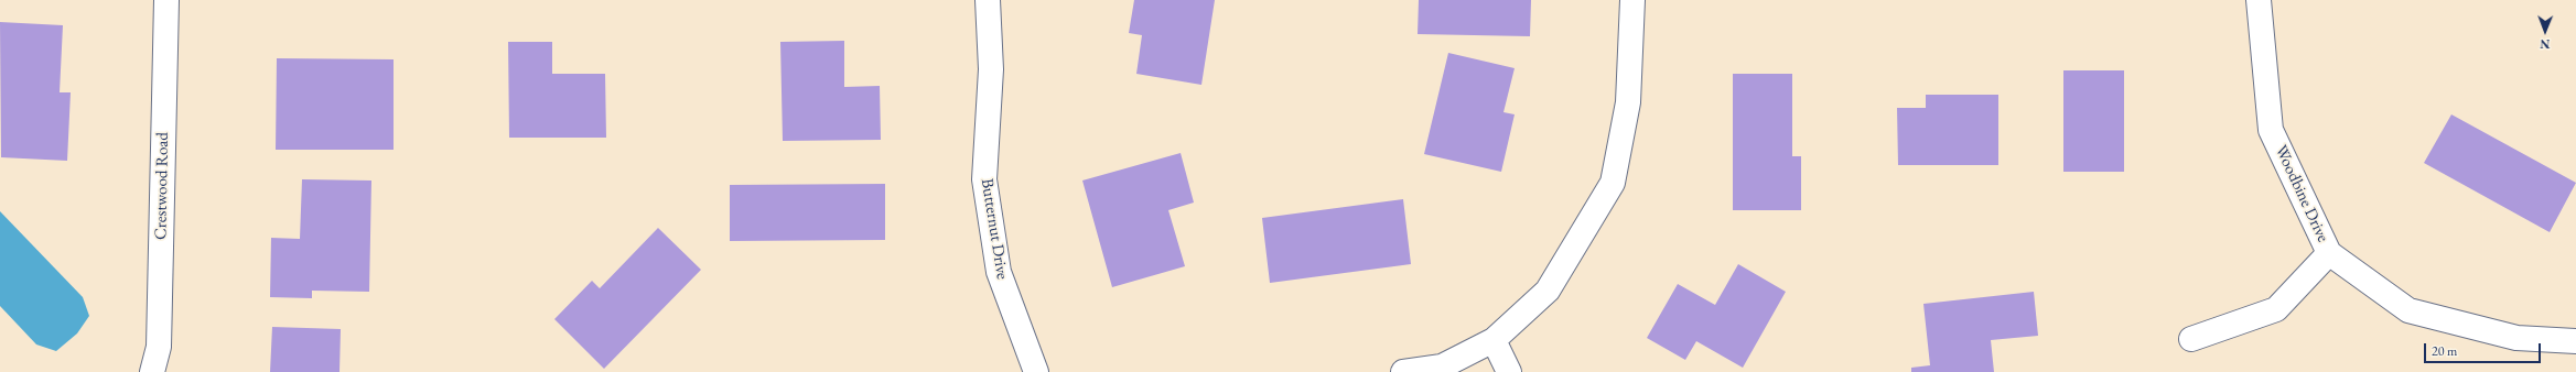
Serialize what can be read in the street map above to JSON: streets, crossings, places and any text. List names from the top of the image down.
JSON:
{
  "streets": {
    "street": ["Crestwood Road", "Woodbine Drive", "Butternut Drive"]
  },
  "scale_bar": "20 m",
  "north": "bottom"
}
